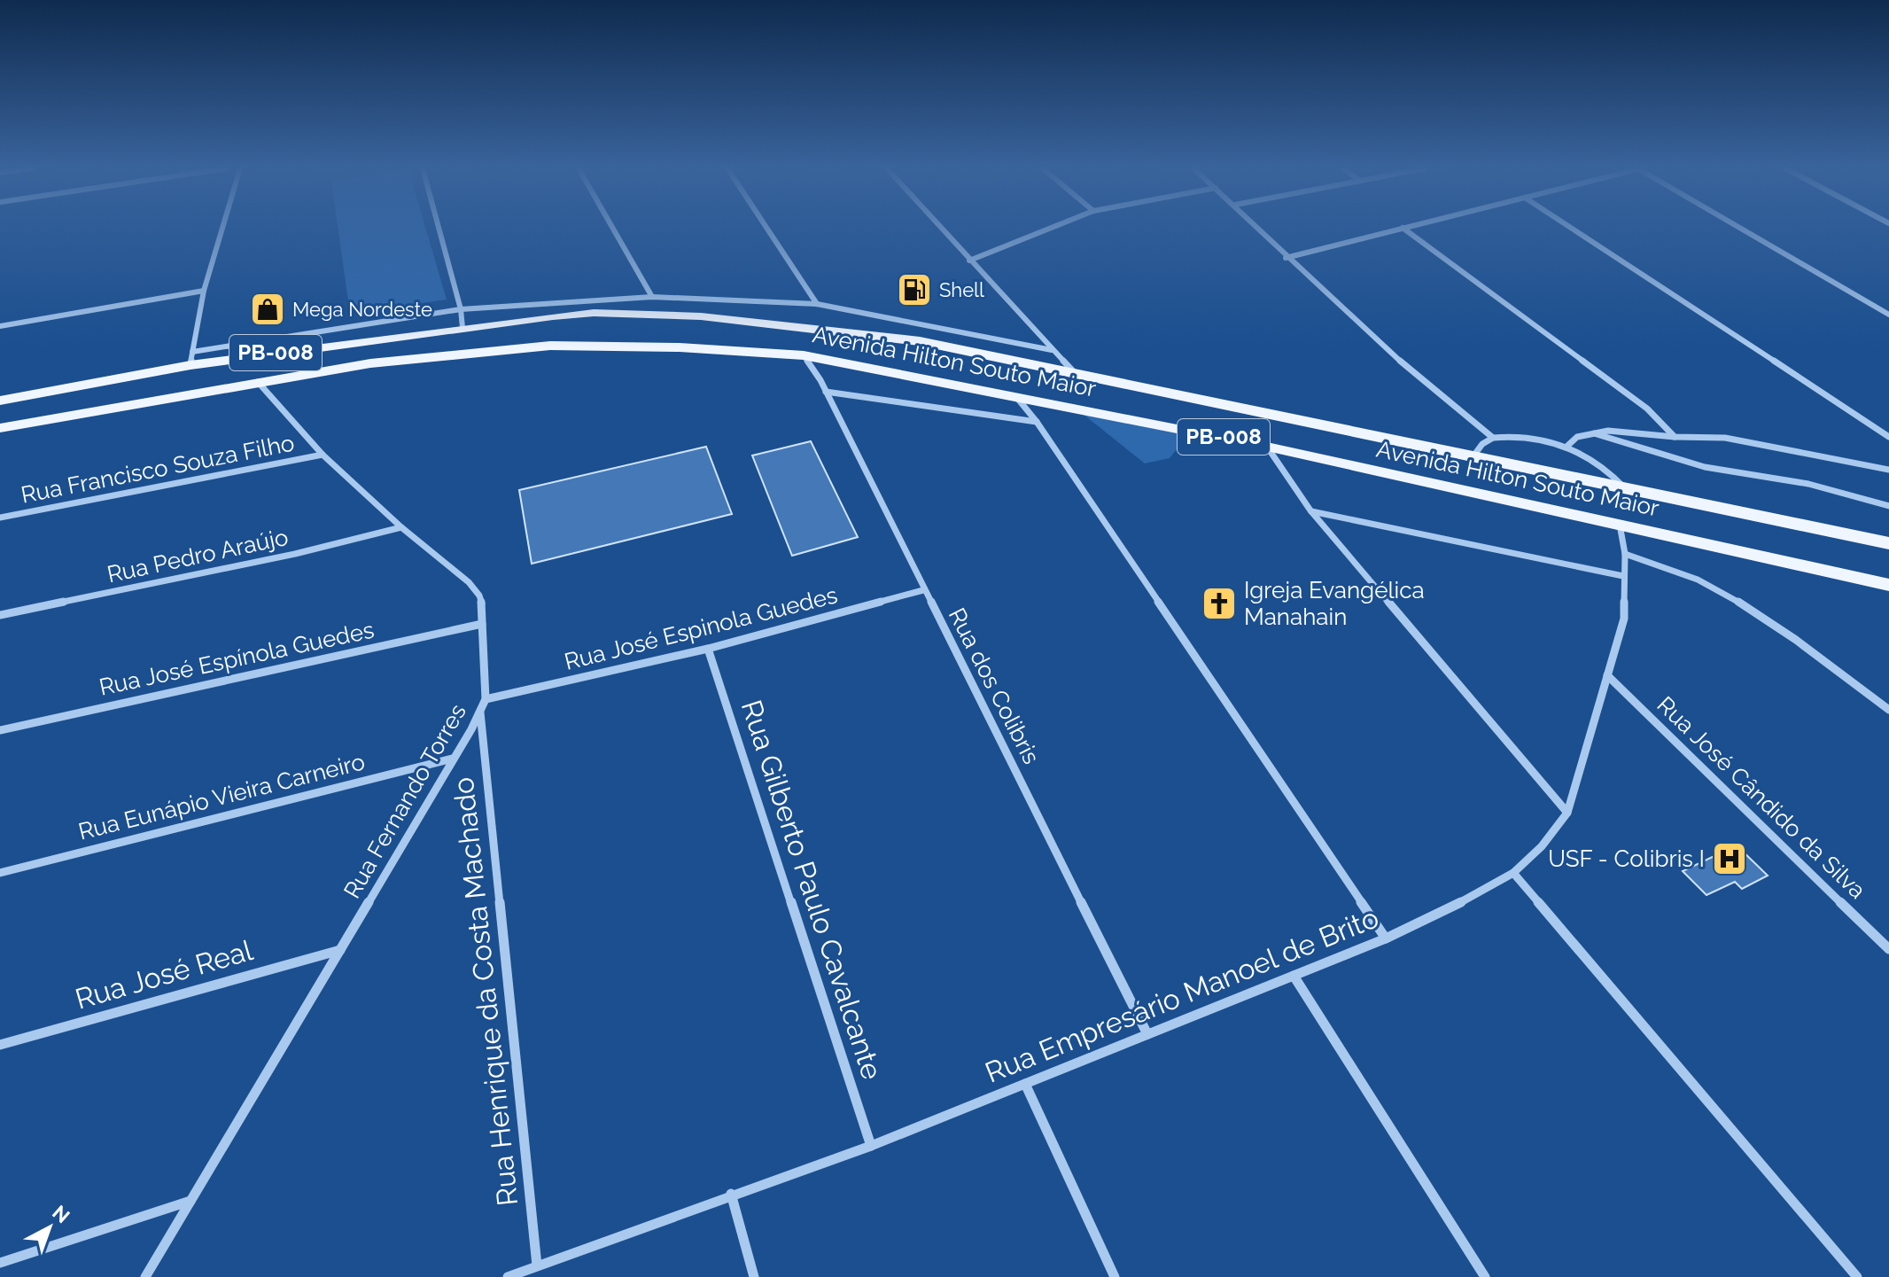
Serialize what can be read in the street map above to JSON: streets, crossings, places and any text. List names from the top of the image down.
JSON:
{
  "streets": {
    "main road": ["PB-008", "Avenida Hilton Souto Maior"],
    "street": [
      "Rua Francisco Souza Filho",
      "Rua Pedro Araújo",
      "Rua José Espinola Guedes",
      "Rua José Espínola Guedes",
      "Rua dos Colibris",
      "Rua Eunápio Vieira Carneiro",
      "Rua José Cândido da Silva",
      "Rua Fernando Torres",
      "Rua Gilberto Paulo Cavalcante",
      "Rua José Real",
      "Rua Henrique da Costa Machado",
      "Rua Empresário Manoel de Brito"
    ]
  },
  "crossings": [
    ["Avenida Hilton Souto Maior", "Rua dos Colibris"],
    ["Avenida Hilton Souto Maior", "Rua Fernando Torres"],
    ["Avenida Hilton Souto Maior", "Rua Empresário Manoel de Brito"],
    ["Rua Francisco Souza Filho", "Rua Fernando Torres"],
    ["Rua Pedro Araújo", "Rua Fernando Torres"],
    ["Rua José Espinola Guedes", "Rua dos Colibris"],
    ["Rua José Espinola Guedes", "Rua Fernando Torres"],
    ["Rua José Espinola Guedes", "Rua Gilberto Paulo Cavalcante"],
    ["Rua José Espínola Guedes", "Rua Fernando Torres"],
    ["Rua dos Colibris", "Rua Empresário Manoel de Brito"],
    ["Rua Eunápio Vieira Carneiro", "Rua Fernando Torres"],
    ["Rua José Cândido da Silva", "Rua Empresário Manoel de Brito"],
    ["Rua Fernando Torres", "Rua José Real"],
    ["Rua Fernando Torres", "Rua Henrique da Costa Machado"],
    ["Rua Gilberto Paulo Cavalcante", "Rua Empresário Manoel de Brito"],
    ["Rua Henrique da Costa Machado", "Rua Empresário Manoel de Brito"]
  ],
  "places": {
    "fuel station": ["Shell"],
    "shop": ["Mega Nordeste"],
    "church": ["Igreja Evangélica Manahain"],
    "hospital": ["USF - Colibris I"]
  },
  "north": "top right"
}
